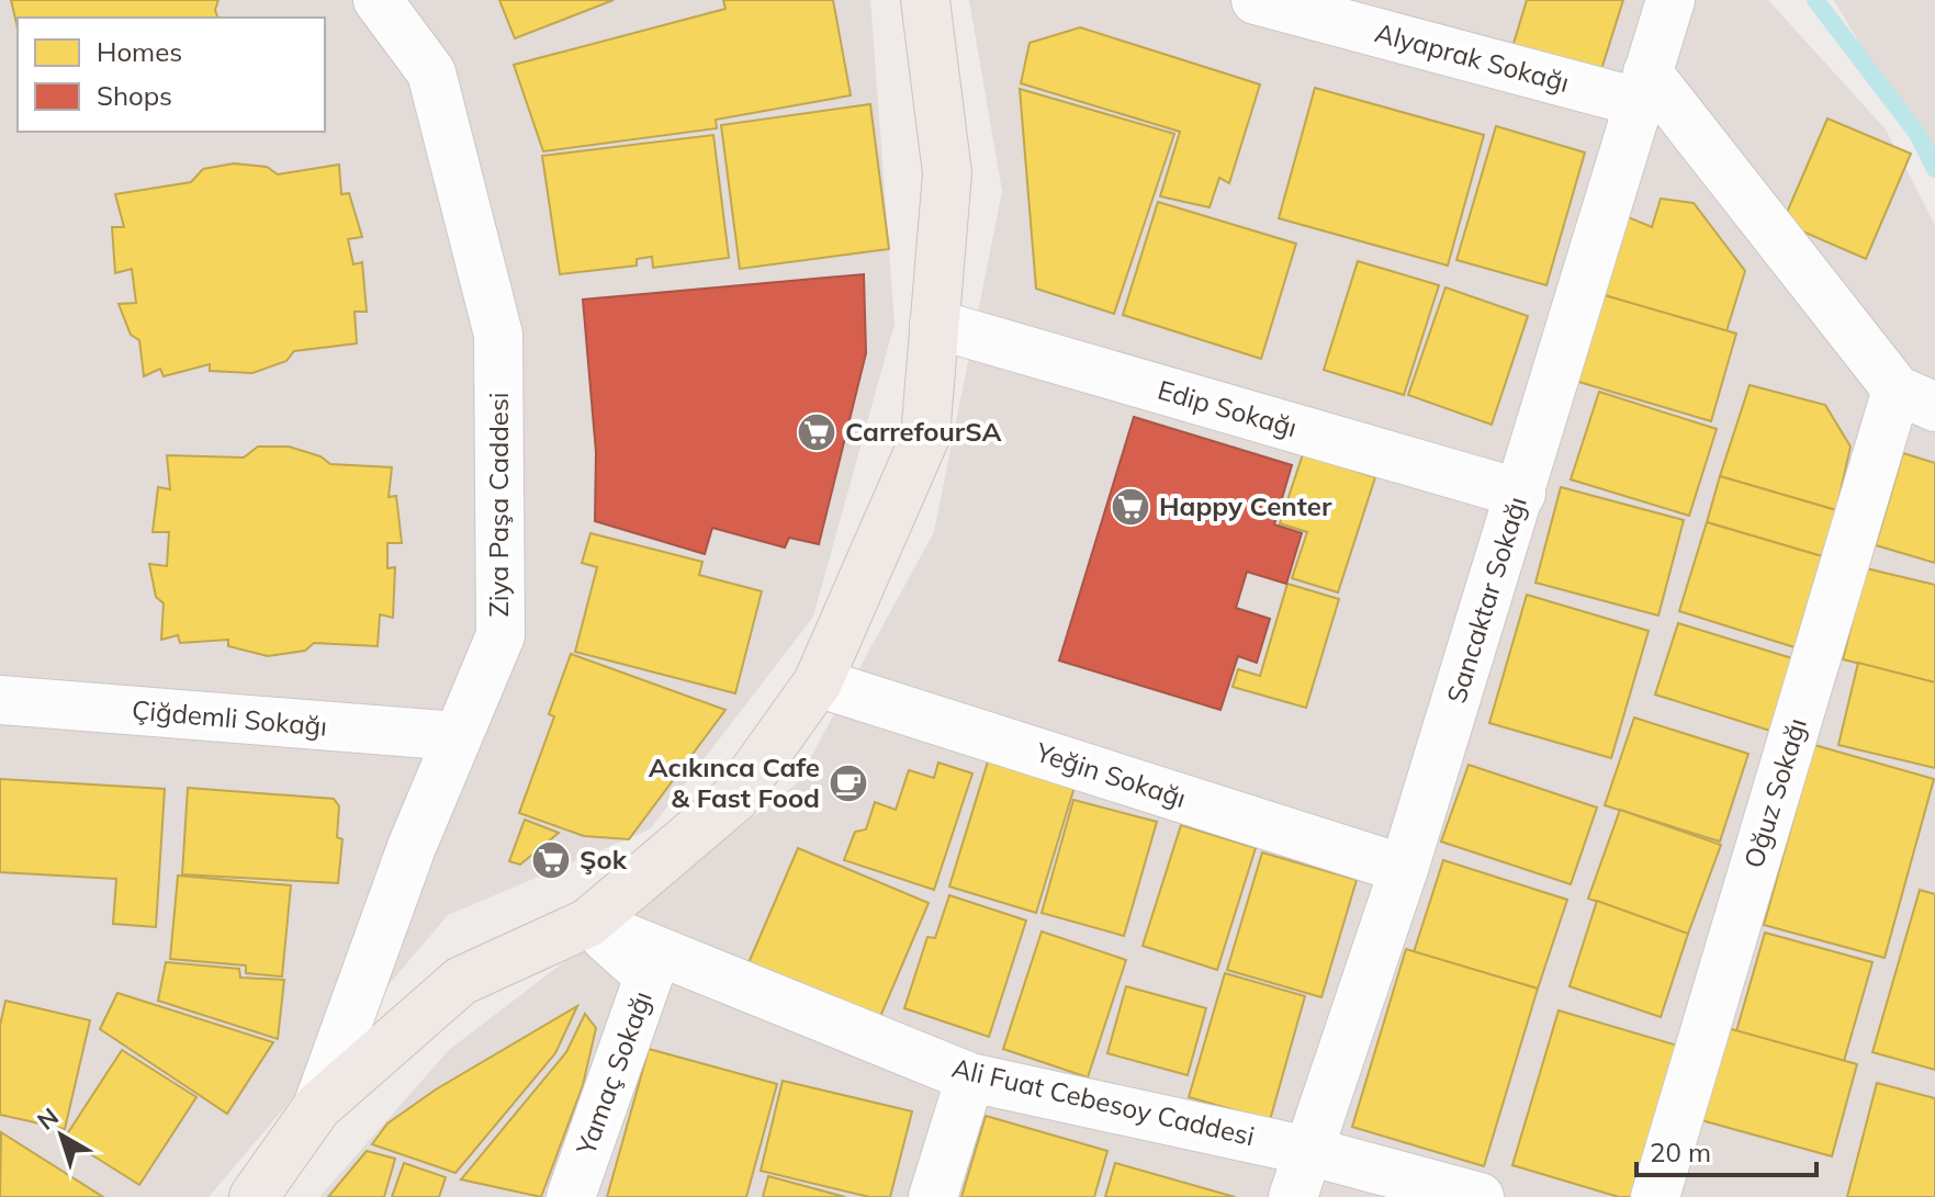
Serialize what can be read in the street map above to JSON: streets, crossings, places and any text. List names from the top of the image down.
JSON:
{
  "streets": {
    "street": [
      "Alyaprak Sokağı",
      "Edip Sokağı",
      "Ziya Paşa Caddesi",
      "Sancaktar Sokağı",
      "Çiğdemli Sokağı",
      "Yeğin Sokağı",
      "Oğuz Sokağı",
      "Yamaç Sokağı",
      "Ali Fuat Cebesoy Caddesi"
    ]
  },
  "crossings": [
    ["Alyaprak Sokağı", "Sancaktar Sokağı"],
    ["Edip Sokağı", "Sancaktar Sokağı"],
    ["Ziya Paşa Caddesi", "Çiğdemli Sokağı"],
    ["Sancaktar Sokağı", "Yeğin Sokağı"],
    ["Sancaktar Sokağı", "Ali Fuat Cebesoy Caddesi"],
    ["Yamaç Sokağı", "Ali Fuat Cebesoy Caddesi"]
  ],
  "places": {
    "supermarket": ["CarrefourSA", "Happy Center", "Şok"],
    "cafe": ["Acıkınca Cafe & Fast Food"]
  },
  "legend": ["Homes", "Shops"],
  "scale_bar": "20 m",
  "north": "top left"
}
